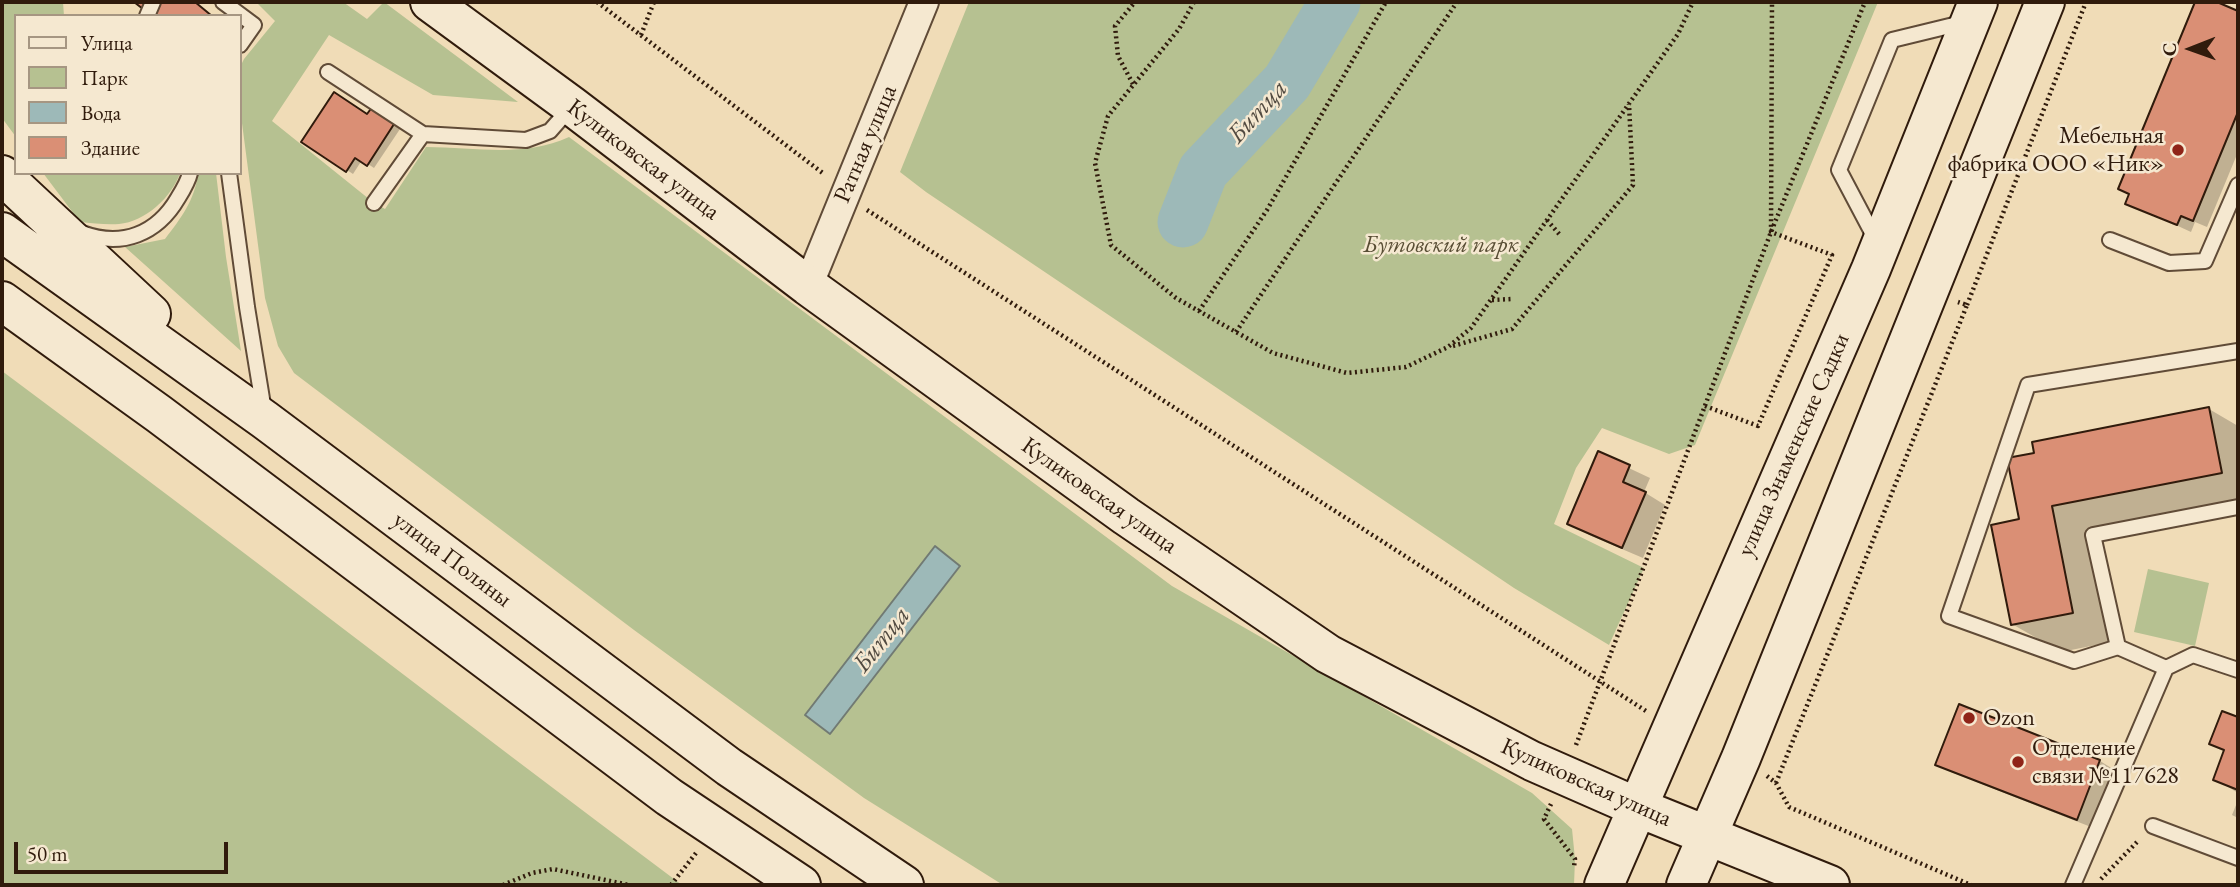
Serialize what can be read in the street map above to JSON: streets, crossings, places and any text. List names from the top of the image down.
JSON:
{
  "streets": {
    "street": [
      "Ратная улица",
      "Куликовская улица",
      "улица Знаменские Садки",
      "улица Поляны"
    ]
  },
  "crossings": [
    ["Ратная улица", "Куликовская улица"],
    ["Куликовская улица", "улица Знаменские Садки"]
  ],
  "water": ["Битца"],
  "parks": ["Бутовский парк"],
  "places": ["Мебельная фабрика ООО «Ник»", "Ozon", "Отделение связи №117628"],
  "legend": [
    "Улица",
    "Парк",
    "Вода",
    "Здание"
  ],
  "scale_bar": "50 m",
  "north": "left"
}
